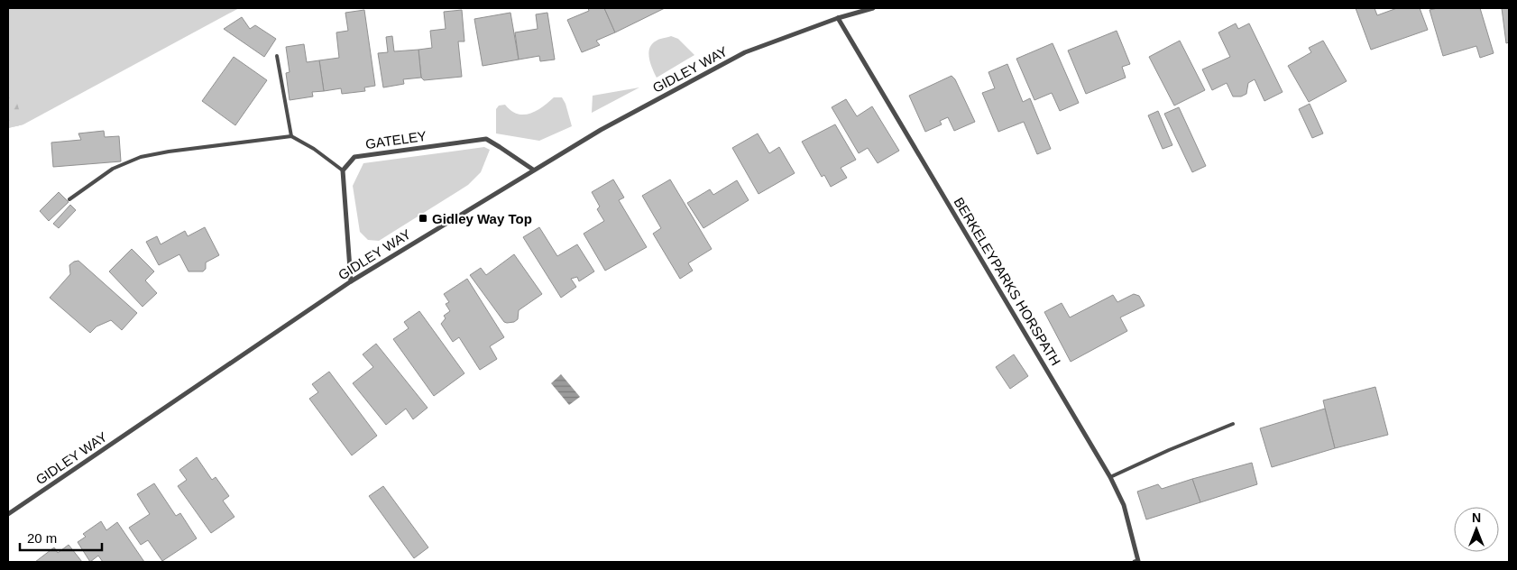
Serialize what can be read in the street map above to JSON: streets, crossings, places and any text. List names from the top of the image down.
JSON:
{
  "streets": {
    "street": ["GIDLEY WAY", "GATELEY", "BERKELEYPARKS HORSPATH"]
  },
  "crossings": [
    ["GIDLEY WAY", "GATELEY"],
    ["GIDLEY WAY", "BERKELEYPARKS HORSPATH"]
  ],
  "places": {
    "transit": ["Gidley Way Top"]
  },
  "scale_bar": "20 m",
  "north": "top"
}
